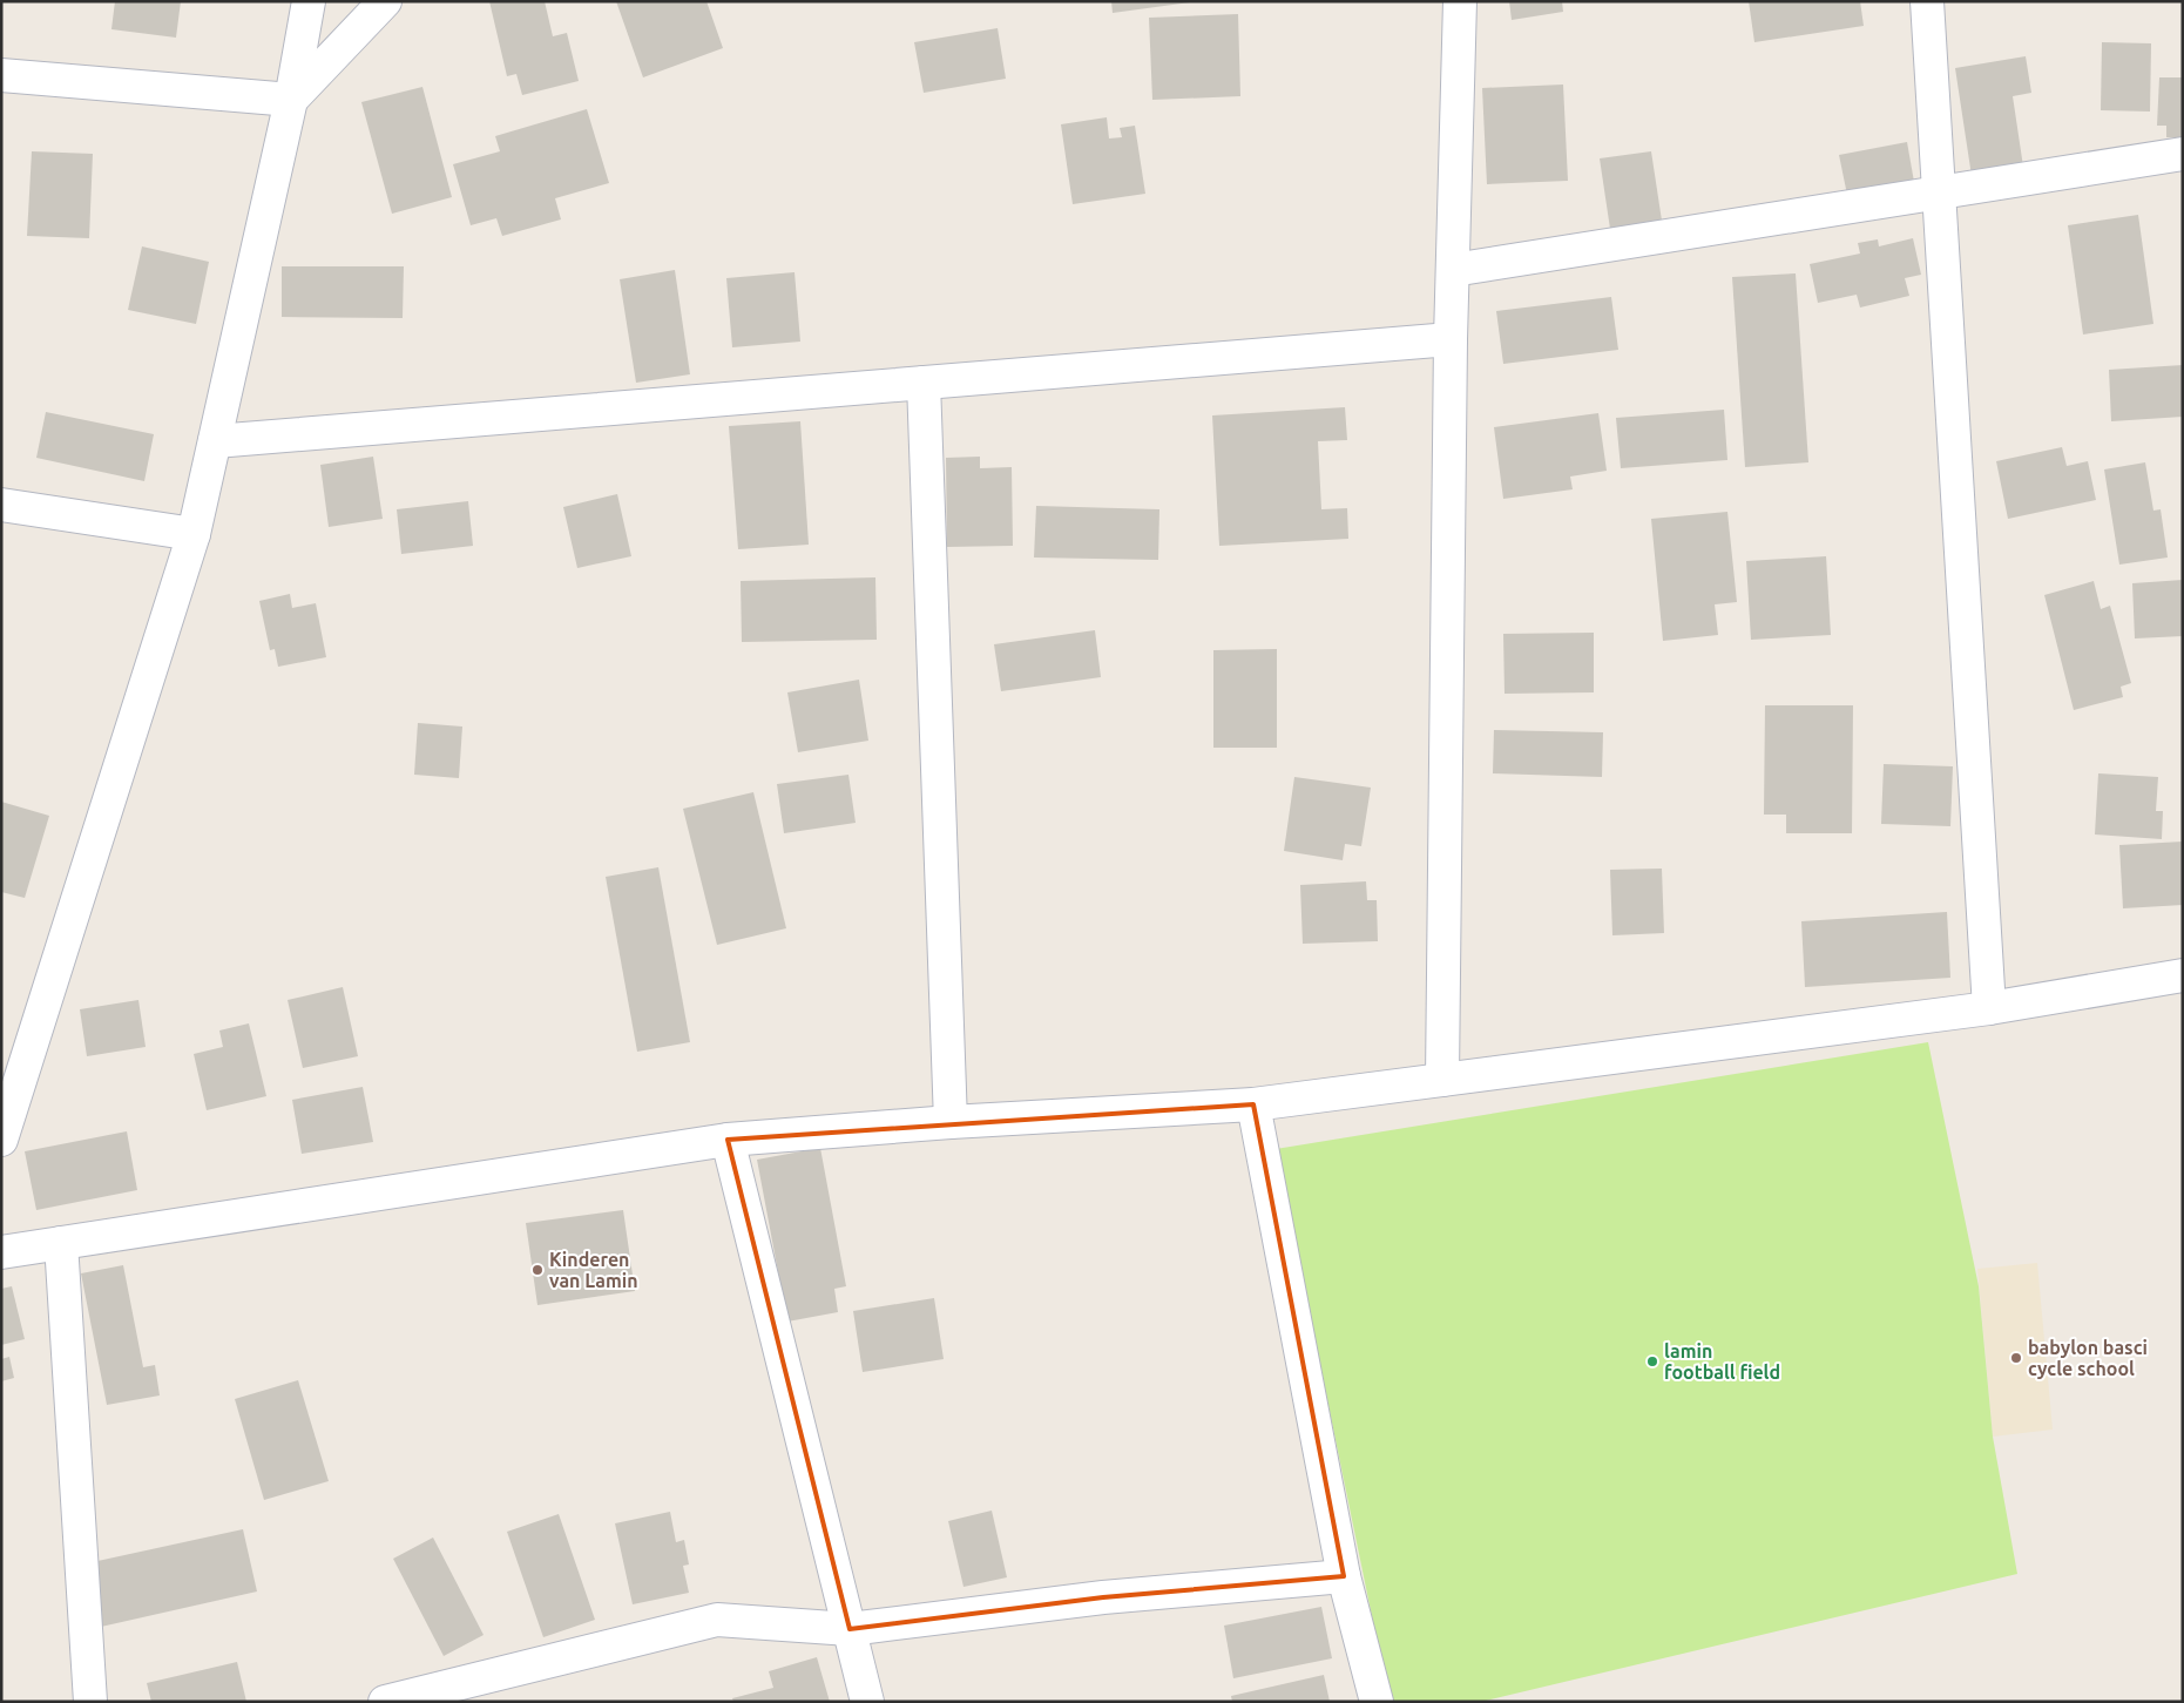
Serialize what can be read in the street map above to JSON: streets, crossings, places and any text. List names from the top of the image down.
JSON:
{
  "places": ["Kinderen van Lamin", "babylon basci cycle school", "lamin football field"]
}
